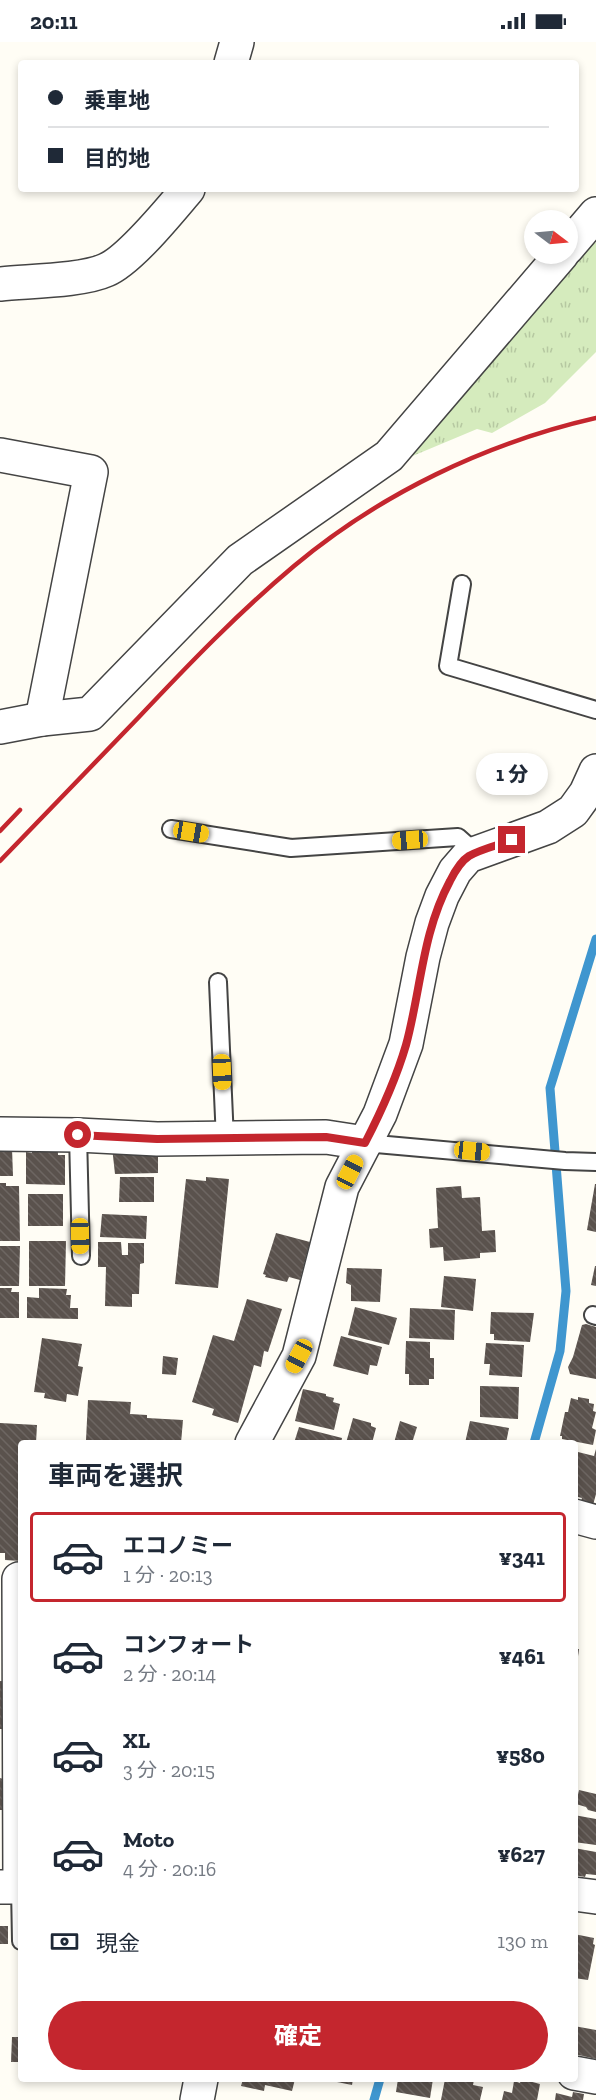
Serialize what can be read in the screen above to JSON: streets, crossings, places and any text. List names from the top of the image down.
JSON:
{
  "north": "right",
  "page": {
    "status": "20:11",
    "banner": ["乗車地", "目的地"],
    "bubble": "1 分",
    "heading": "車両を選択",
    "list": [
      {
        "name": "エコノミー",
        "note": "1 分 · 20:13",
        "value": "¥341"
      },
      {
        "name": "コンフォート",
        "note": "2 分 · 20:14",
        "value": "¥461"
      },
      {
        "name": "XL",
        "note": "3 分 · 20:15",
        "value": "¥580"
      },
      {
        "name": "Moto",
        "note": "4 分 · 20:16",
        "value": "¥627"
      }
    ],
    "pay": ["現金", "130 m"],
    "buttons": "確定"
  }
}
